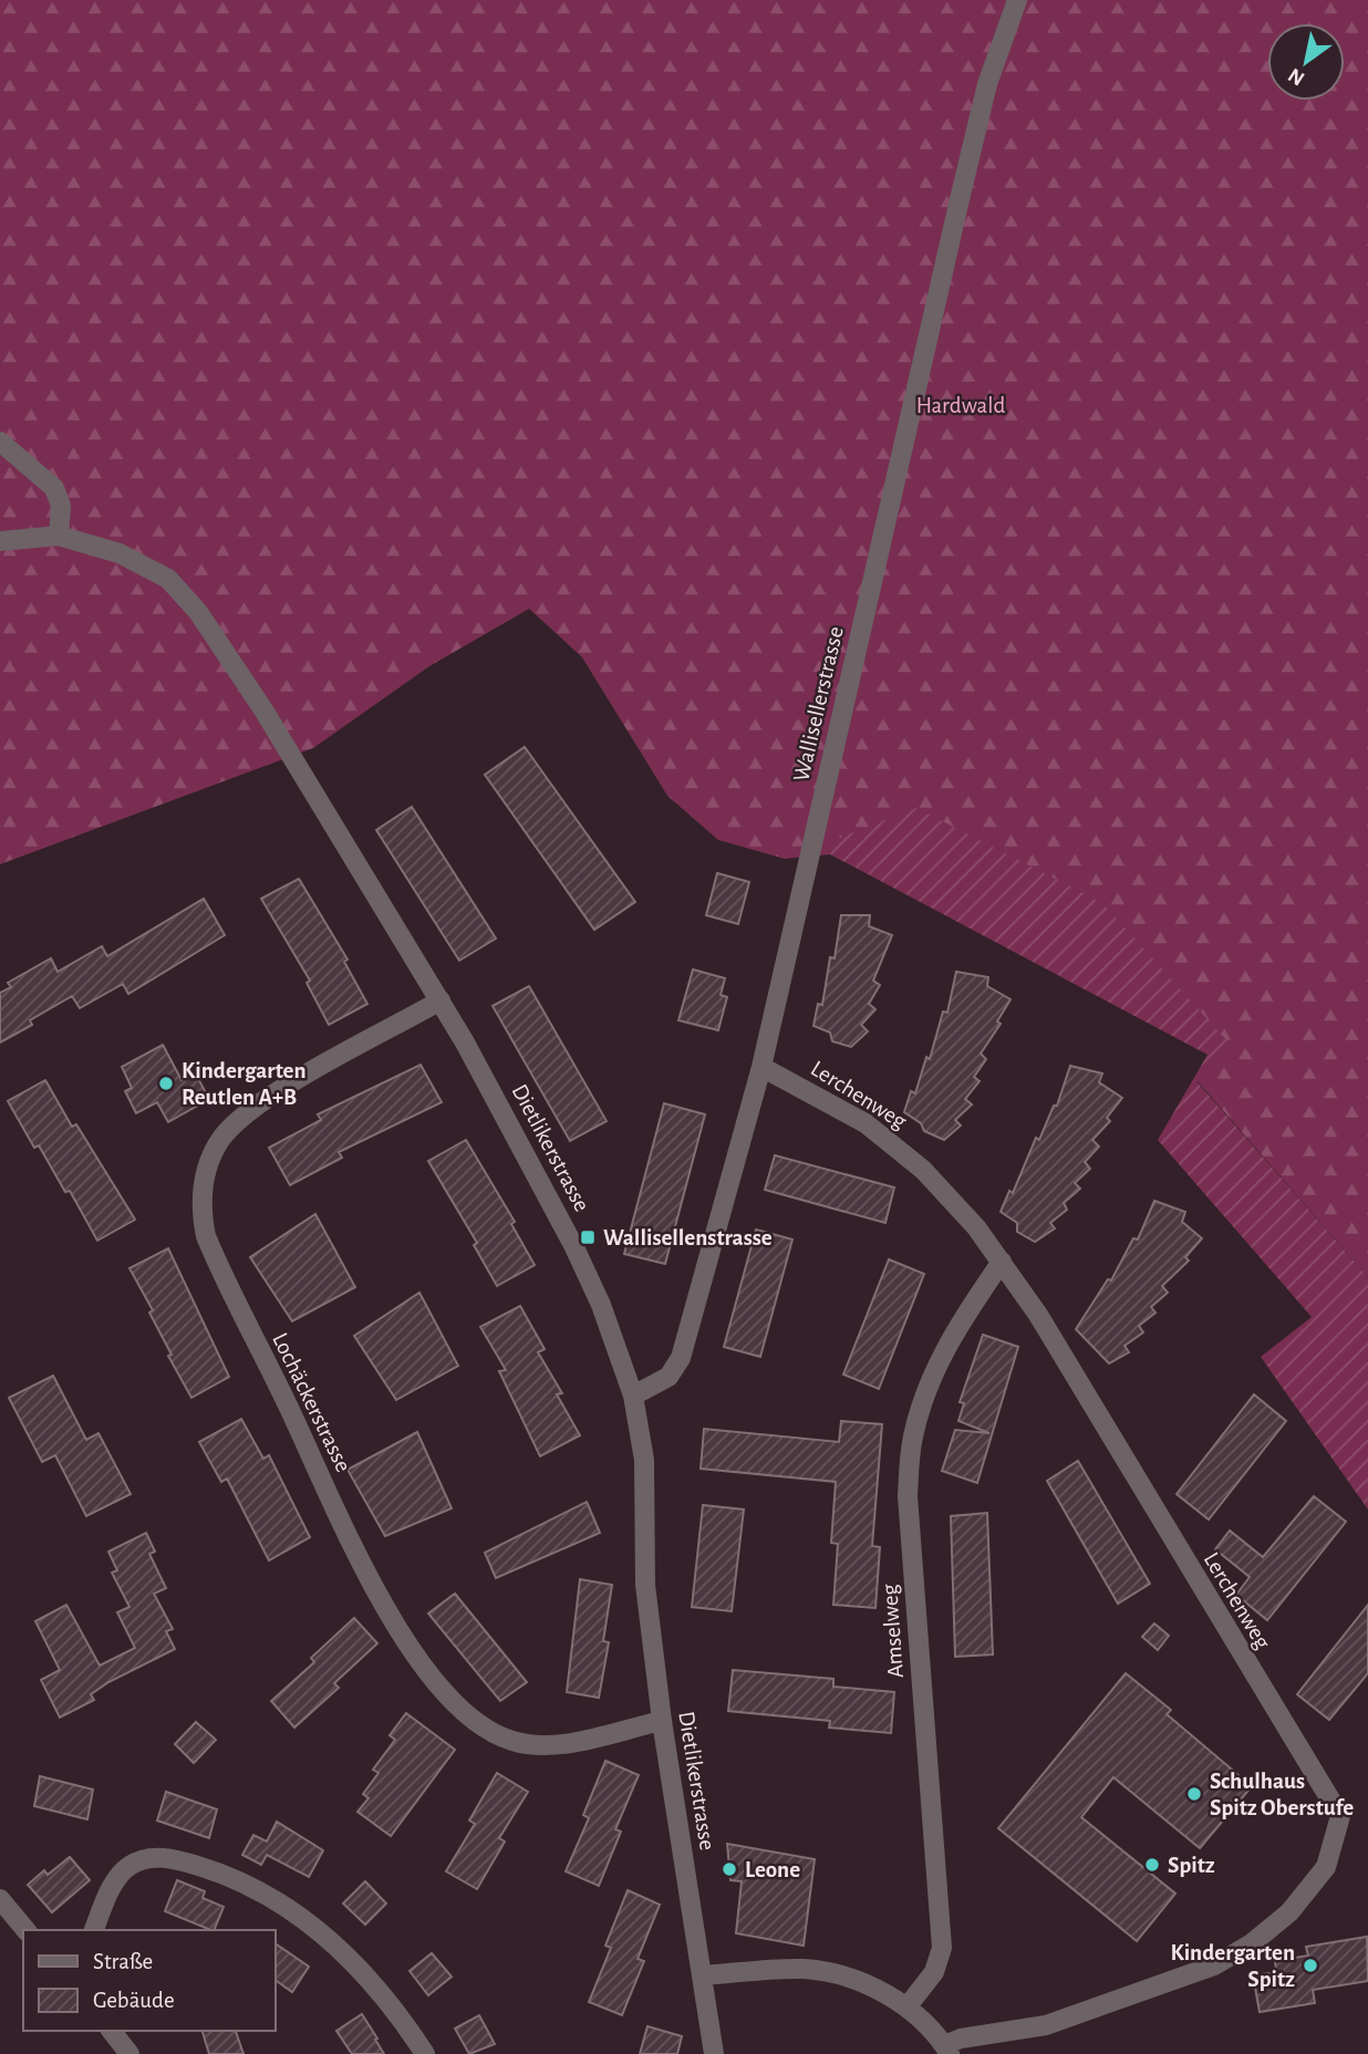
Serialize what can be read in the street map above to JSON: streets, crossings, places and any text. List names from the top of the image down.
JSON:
{
  "streets": {
    "street": [
      "Wallisellerstrasse",
      "Lerchenweg",
      "Dietlikerstrasse",
      "Lochäckerstrasse",
      "Amselweg"
    ]
  },
  "crossings": [
    ["Wallisellerstrasse", "Lerchenweg"],
    ["Wallisellerstrasse", "Dietlikerstrasse"],
    ["Lerchenweg", "Amselweg"],
    ["Dietlikerstrasse", "Lochäckerstrasse"]
  ],
  "parks": ["Hardwald"],
  "places": {
    "other": [
      "Kindergarten Reutlen A+B",
      "Schulhaus Spitz Oberstufe",
      "Spitz",
      "Leone",
      "Kindergarten Spitz"
    ],
    "transit": ["Wallisellenstrasse"]
  },
  "legend": ["Straße", "Gebäude"],
  "north": "bottom left"
}
